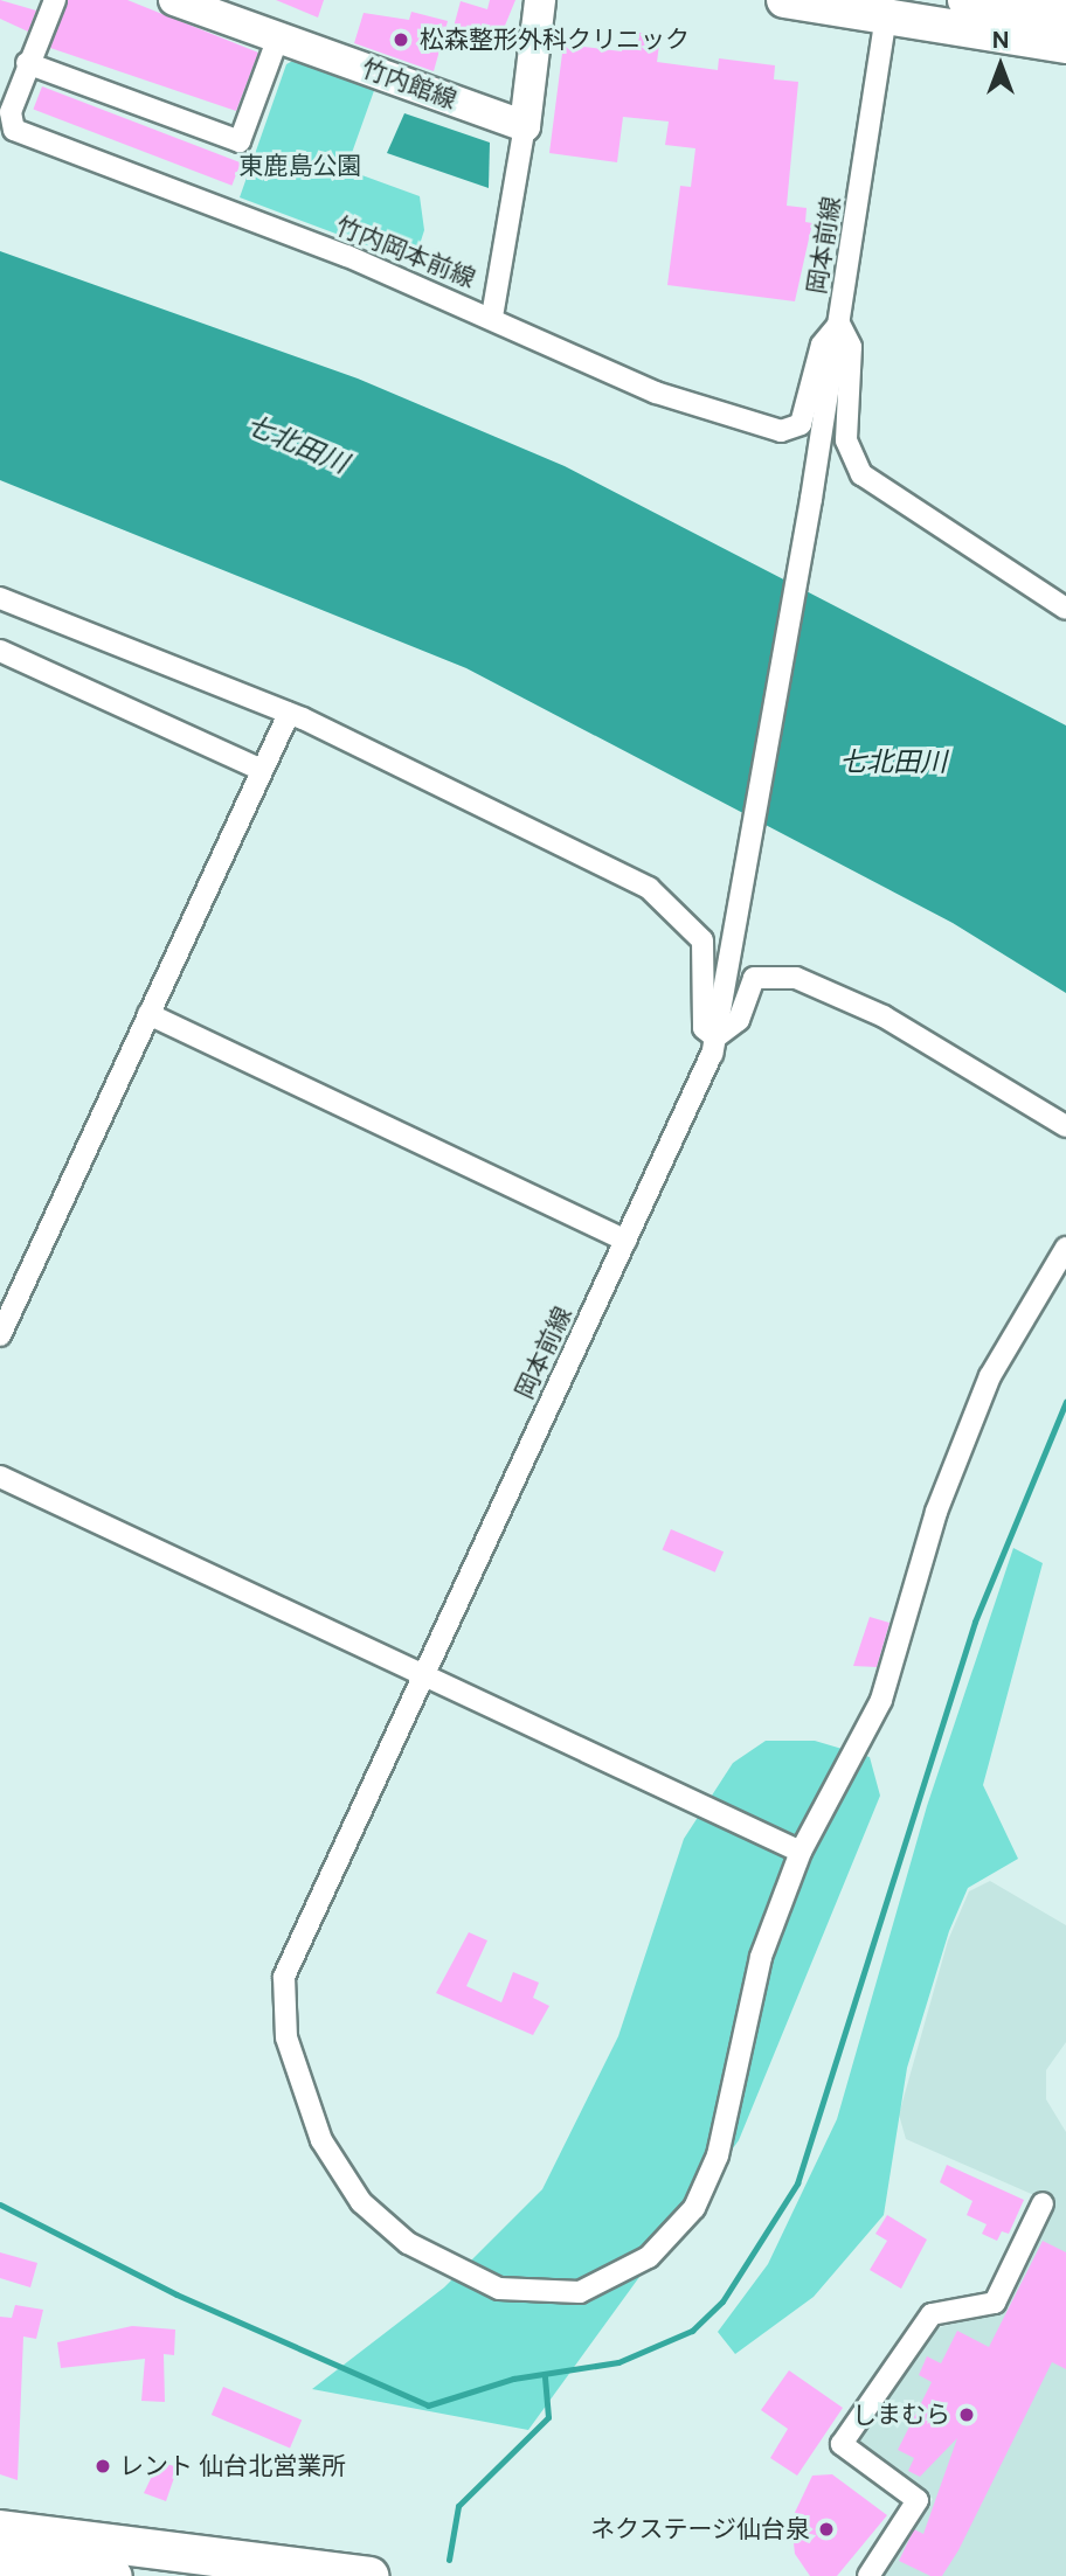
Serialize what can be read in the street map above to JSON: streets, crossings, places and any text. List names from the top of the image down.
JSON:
{
  "streets": {
    "street": ["竹内館線", "岡本前線", "竹内岡本前線"]
  },
  "crossings": [
    ["岡本前線", "竹内岡本前線"]
  ],
  "water": ["七北田川"],
  "parks": ["東鹿島公園"],
  "places": [
    "松森整形外科クリニック",
    "しまむら",
    "レント 仙台北営業所",
    "ネクステージ仙台泉"
  ],
  "north": "top"
}
